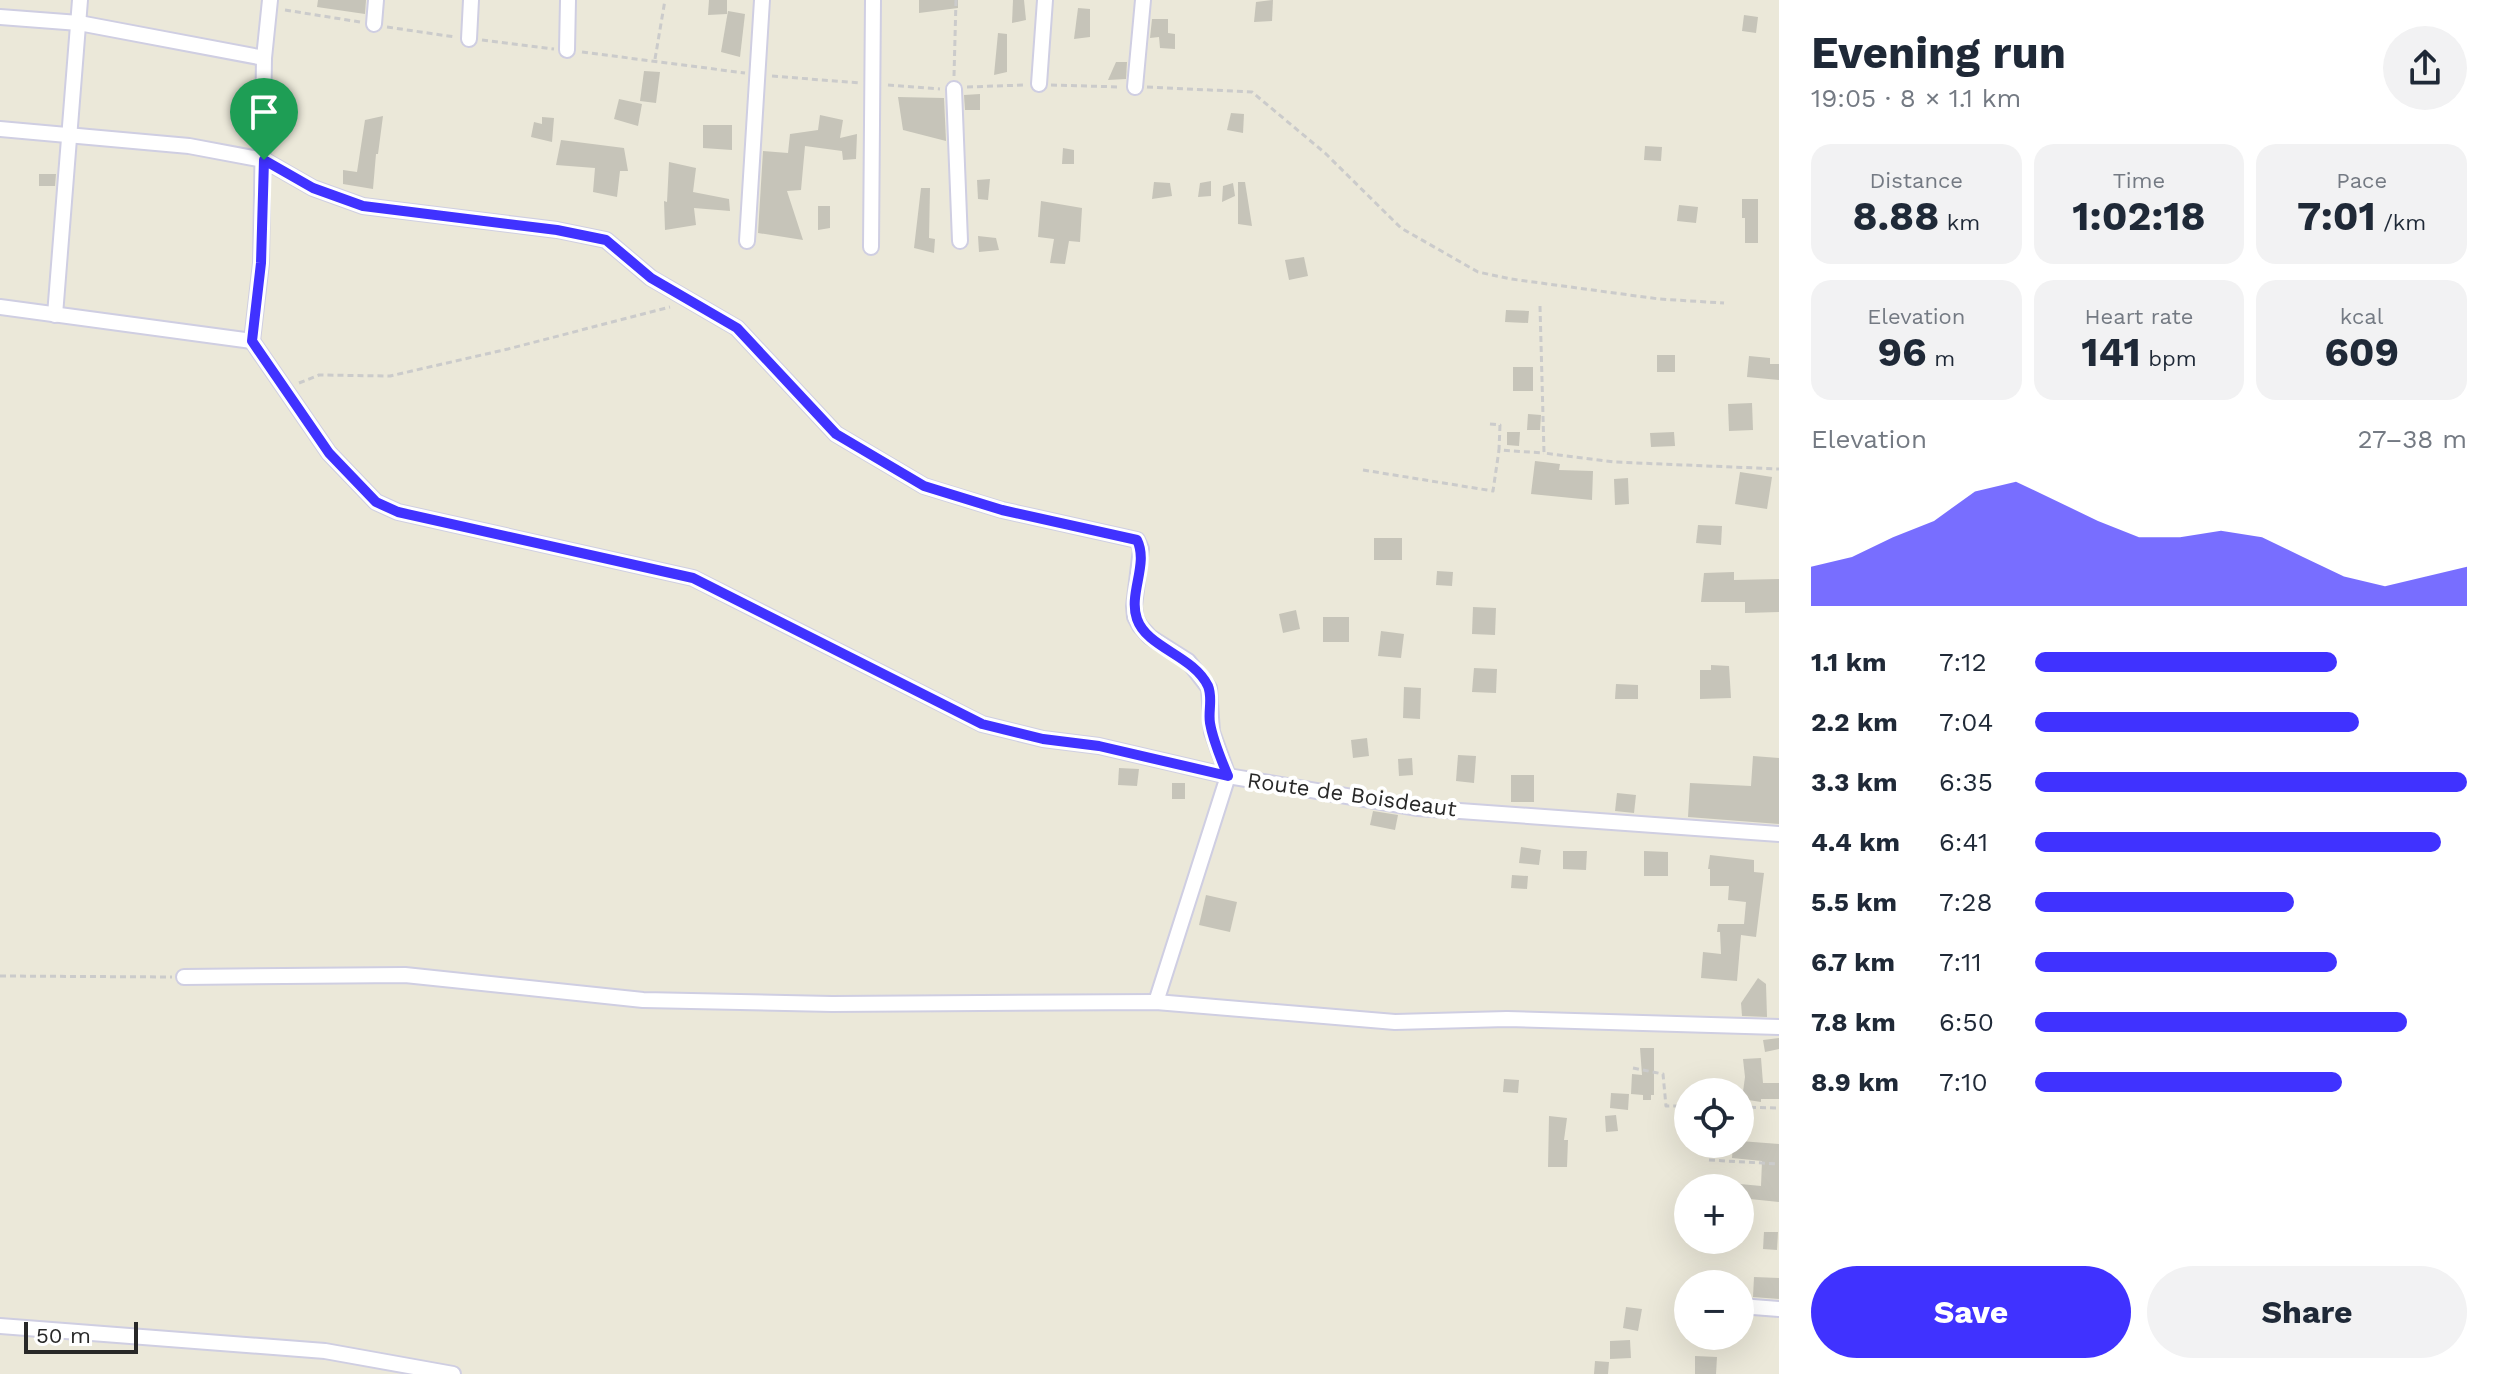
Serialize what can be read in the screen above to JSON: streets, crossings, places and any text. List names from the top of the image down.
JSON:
{
  "streets": {
    "street": ["Route de Boisdeaut"]
  },
  "scale_bar": "50 m",
  "page": {
    "heading": ["Evening run", "19:05 · 8 × 1.1 km"],
    "stats": [
      ["Distance", "8.88 km"],
      ["Time", "1:02:18"],
      ["Pace", "7:01 /km"],
      ["Elevation", "96 m"],
      ["Heart rate", "141 bpm"],
      ["kcal", "609"]
    ],
    "chart": ["Elevation", "27–38 m"],
    "list": [
      {
        "name": "1.1 km",
        "note": "7:12"
      },
      {
        "name": "2.2 km",
        "note": "7:04"
      },
      {
        "name": "3.3 km",
        "note": "6:35"
      },
      {
        "name": "4.4 km",
        "note": "6:41"
      },
      {
        "name": "5.5 km",
        "note": "7:28"
      },
      {
        "name": "6.7 km",
        "note": "7:11"
      },
      {
        "name": "7.8 km",
        "note": "6:50"
      },
      {
        "name": "8.9 km",
        "note": "7:10"
      }
    ],
    "map_buttons": ["+", "−"],
    "buttons": ["Save", "Share"],
    "scale": "50 m"
  }
}
